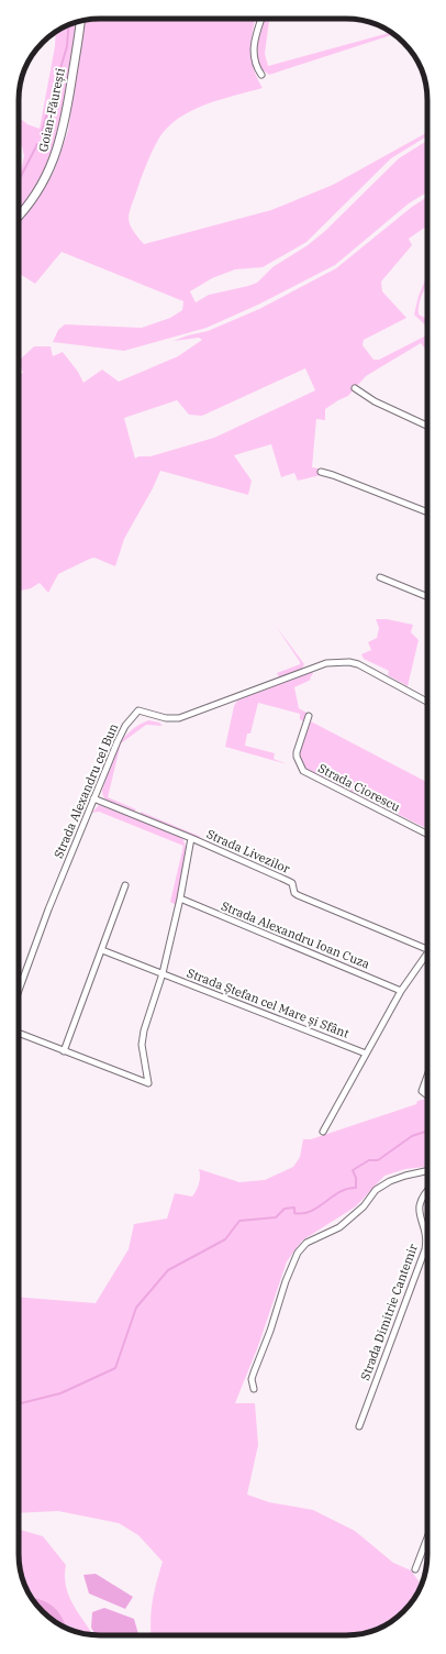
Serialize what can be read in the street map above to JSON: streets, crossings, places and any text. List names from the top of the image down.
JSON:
{
  "streets": {
    "street": [
      "Goian-Făurești",
      "Strada Ciorescu",
      "Strada Alexandru cel Bun",
      "Strada Livezilor",
      "Strada Alexandru Ioan Cuza",
      "Strada Ștefan cel Mare și Sfânt",
      "Strada Dimitrie Cantemir"
    ]
  },
  "crossings": [
    ["Strada Alexandru cel Bun", "Strada Livezilor"]
  ]
}
